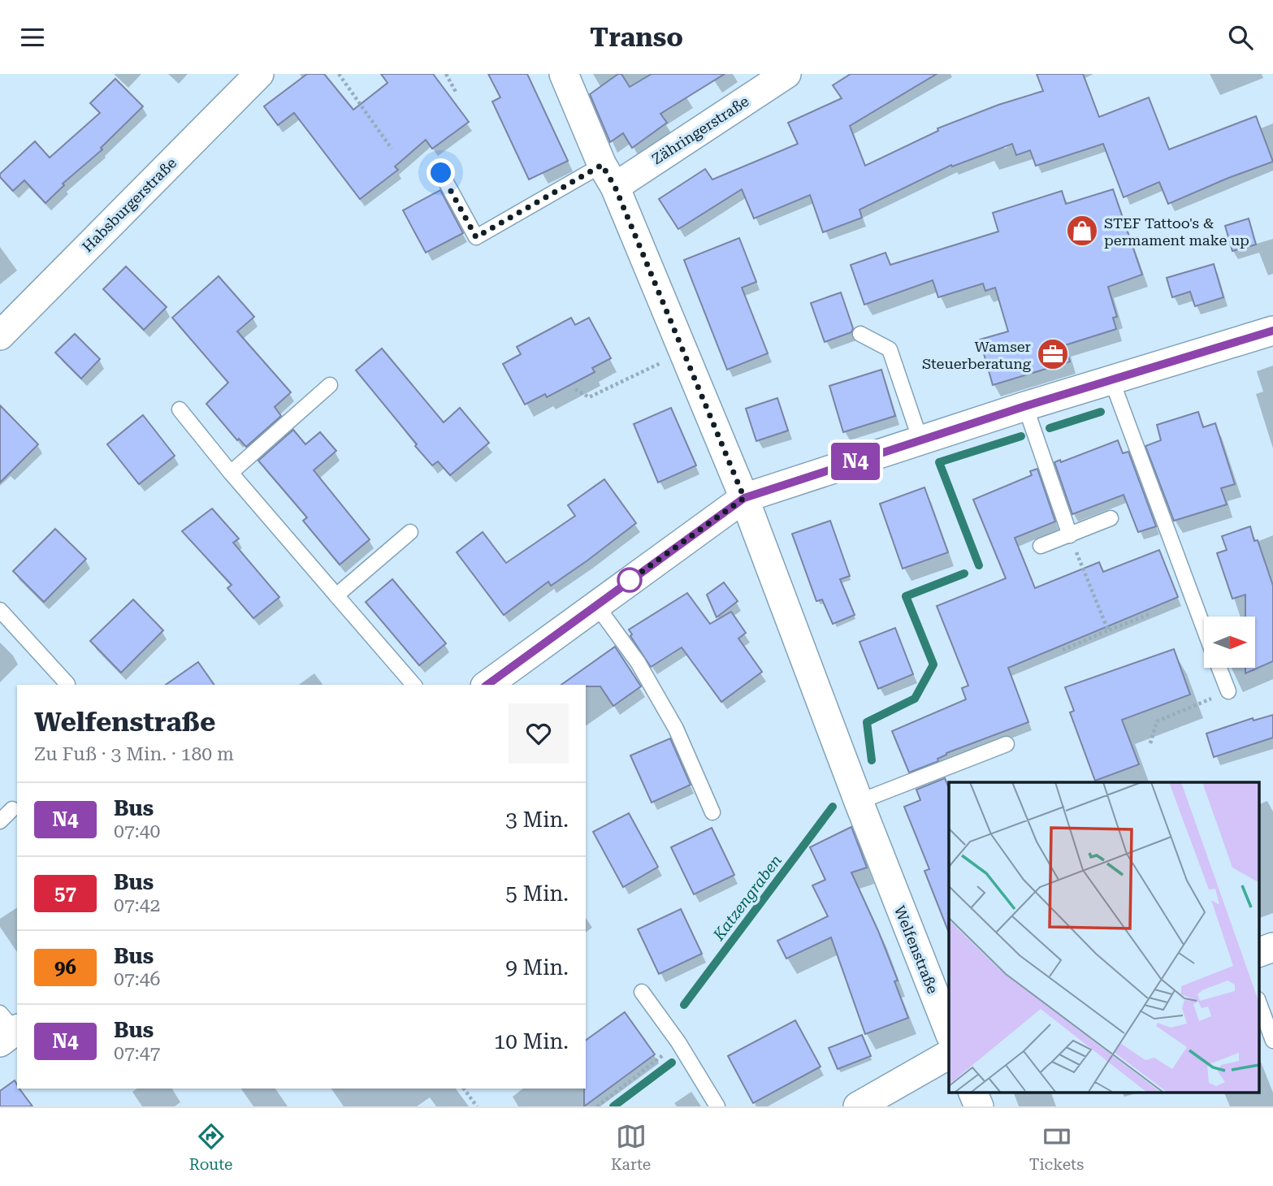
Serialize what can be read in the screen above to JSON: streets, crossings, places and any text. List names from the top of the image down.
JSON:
{
  "streets": {
    "street": ["Zähringerstraße", "Habsburgerstraße", "Welfenstraße"]
  },
  "crossings": [
    ["Zähringerstraße", "Welfenstraße"]
  ],
  "water": ["Katzengraben"],
  "places": {
    "shop": ["STEF Tattoo's & permament make up"],
    "office": ["Wamser Steuerberatung"]
  },
  "lines": ["bus line N4"],
  "north": "right",
  "page": {
    "header": "Transo",
    "on_map": "N4",
    "heading": ["Welfenstraße", "Zu Fuß · 3 Min. · 180 m"],
    "list": [
      {
        "mark": "N4",
        "name": "Bus",
        "note": "07:40",
        "value": "3 Min."
      },
      {
        "mark": "57",
        "name": "Bus",
        "note": "07:42",
        "value": "5 Min."
      },
      {
        "mark": "96",
        "name": "Bus",
        "note": "07:46",
        "value": "9 Min."
      },
      {
        "mark": "N4",
        "name": "Bus",
        "note": "07:47",
        "value": "10 Min."
      }
    ],
    "tabs": ["Route", "Karte", "Tickets"]
  }
}
